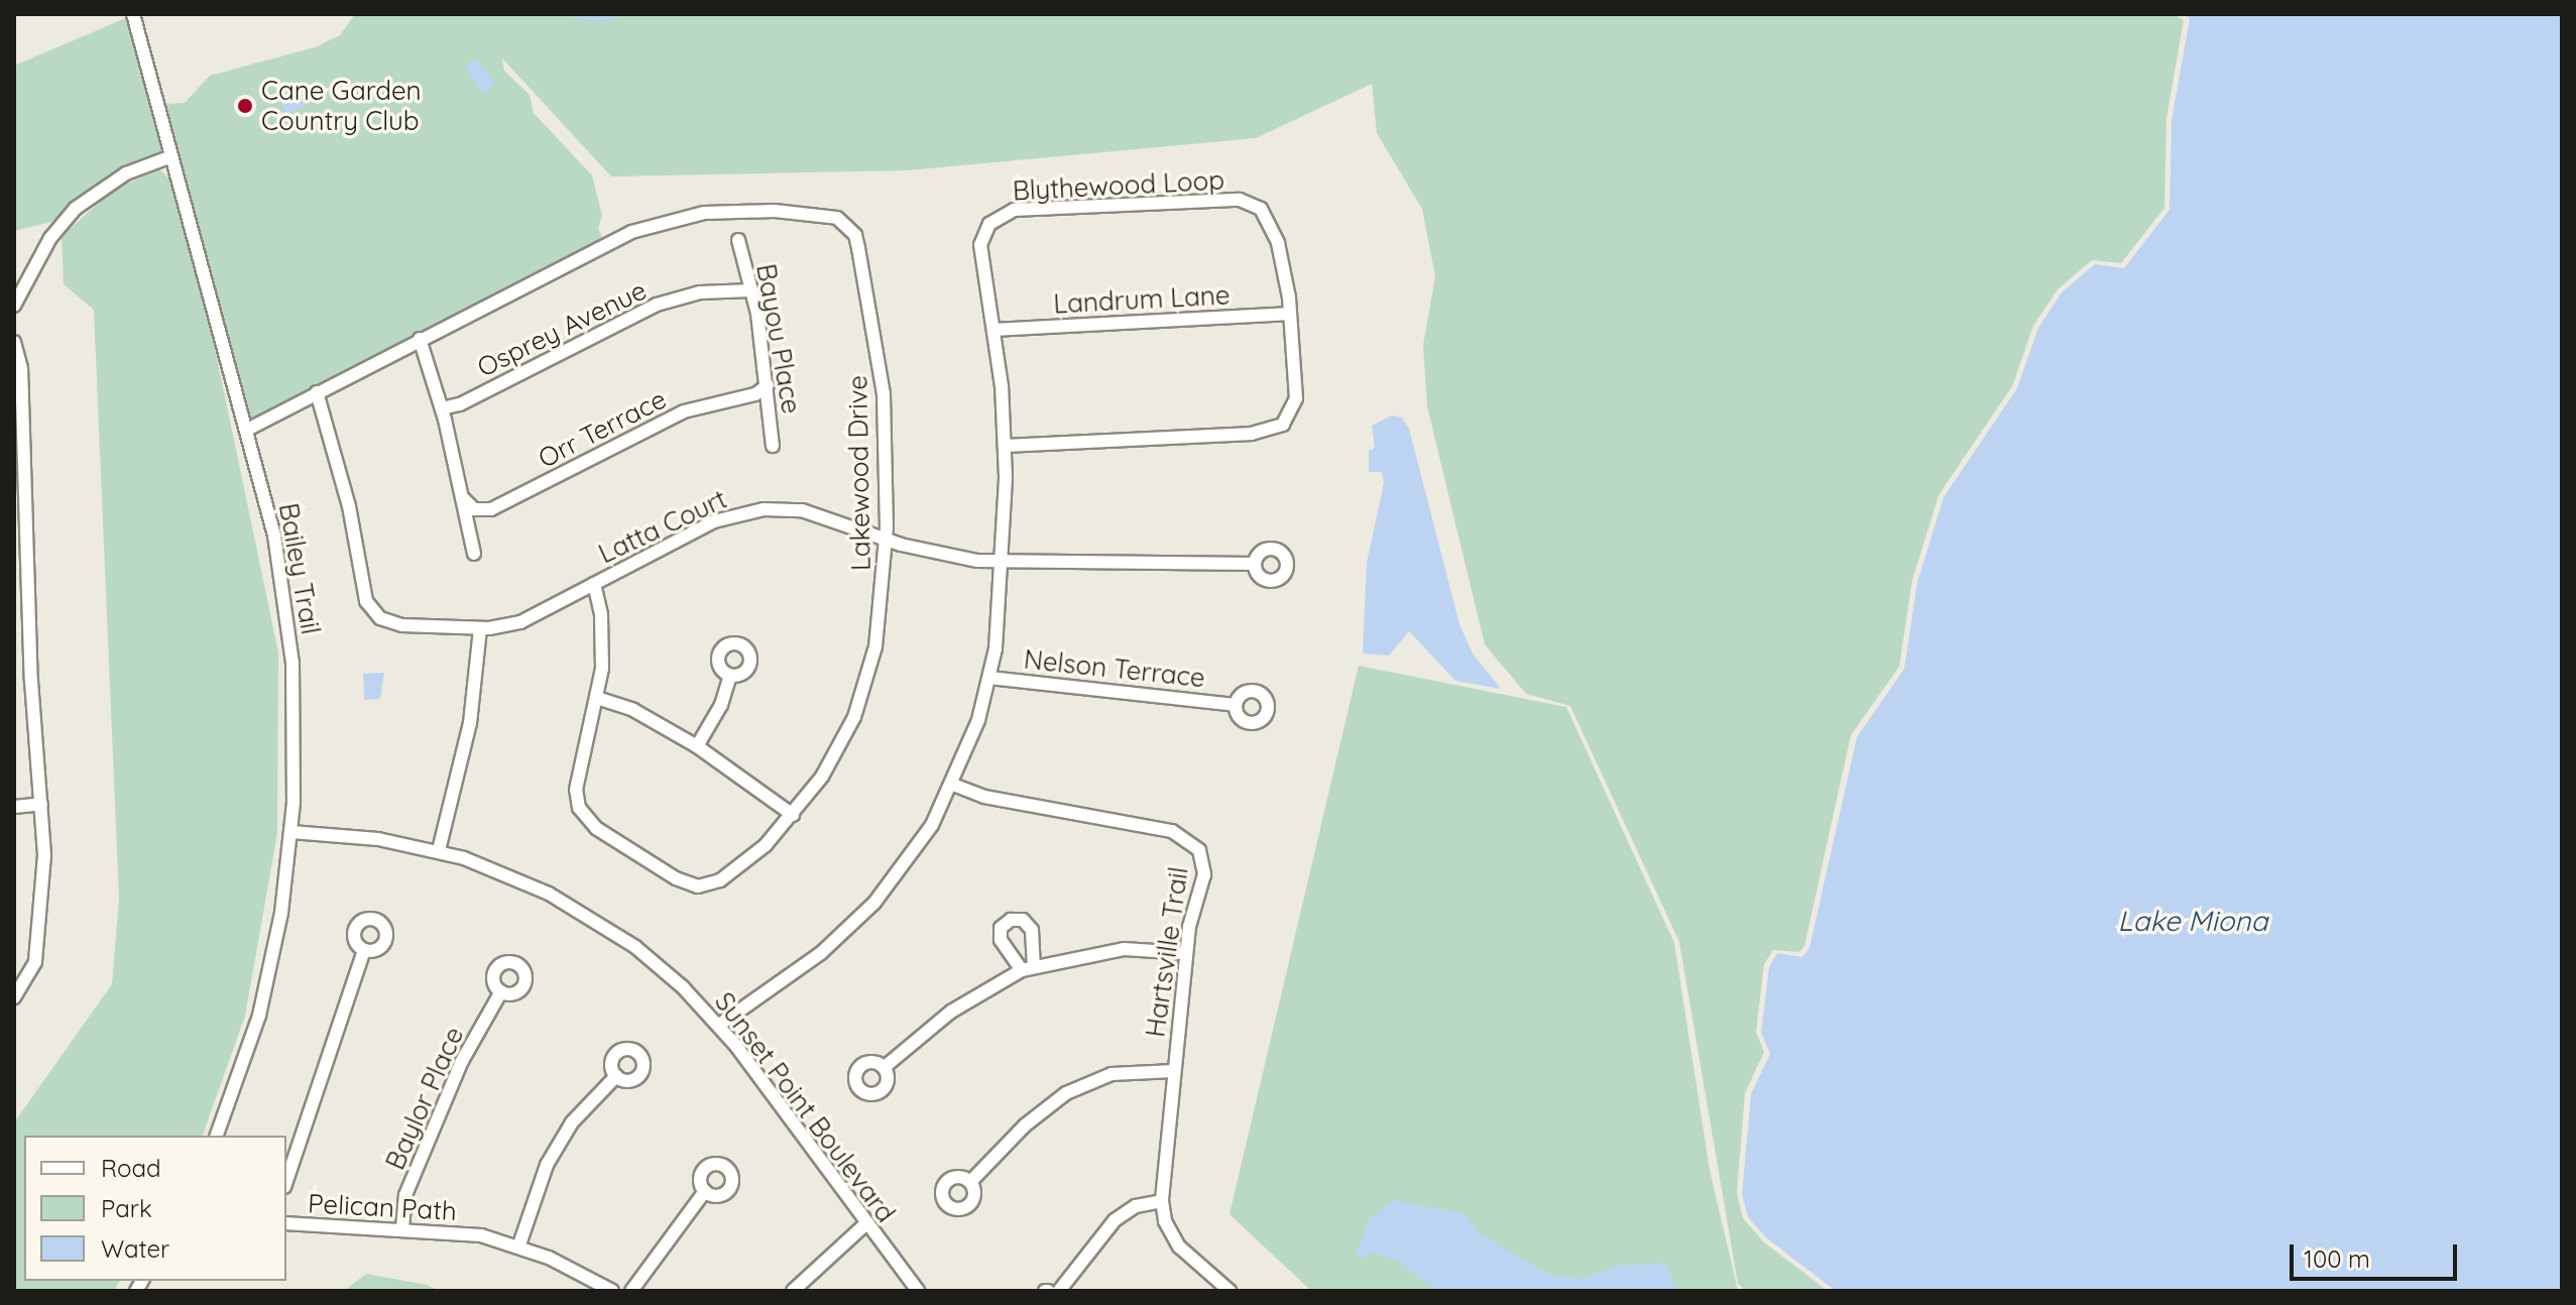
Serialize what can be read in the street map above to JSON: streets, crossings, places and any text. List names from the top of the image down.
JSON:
{
  "streets": {
    "street": [
      "Blythewood Loop",
      "Landrum Lane",
      "Osprey Avenue",
      "Bayou Place",
      "Orr Terrace",
      "Lakewood Drive",
      "Latta Court",
      "Bailey Trail",
      "Nelson Terrace",
      "Hartsville Trail",
      "Baylor Place",
      "Sunset Point Boulevard",
      "Pelican Path"
    ]
  },
  "crossings": [
    ["Blythewood Loop", "Landrum Lane"],
    ["Blythewood Loop", "Latta Court"],
    ["Blythewood Loop", "Nelson Terrace"],
    ["Blythewood Loop", "Hartsville Trail"],
    ["Blythewood Loop", "Sunset Point Boulevard"],
    ["Osprey Avenue", "Bayou Place"],
    ["Bayou Place", "Orr Terrace"],
    ["Lakewood Drive", "Latta Court"],
    ["Lakewood Drive", "Bailey Trail"],
    ["Bailey Trail", "Sunset Point Boulevard"],
    ["Baylor Place", "Pelican Path"]
  ],
  "water": ["Lake Miona"],
  "places": ["Cane Garden Country Club"],
  "legend": ["Road", "Park", "Water"],
  "scale_bar": "100 m"
}
